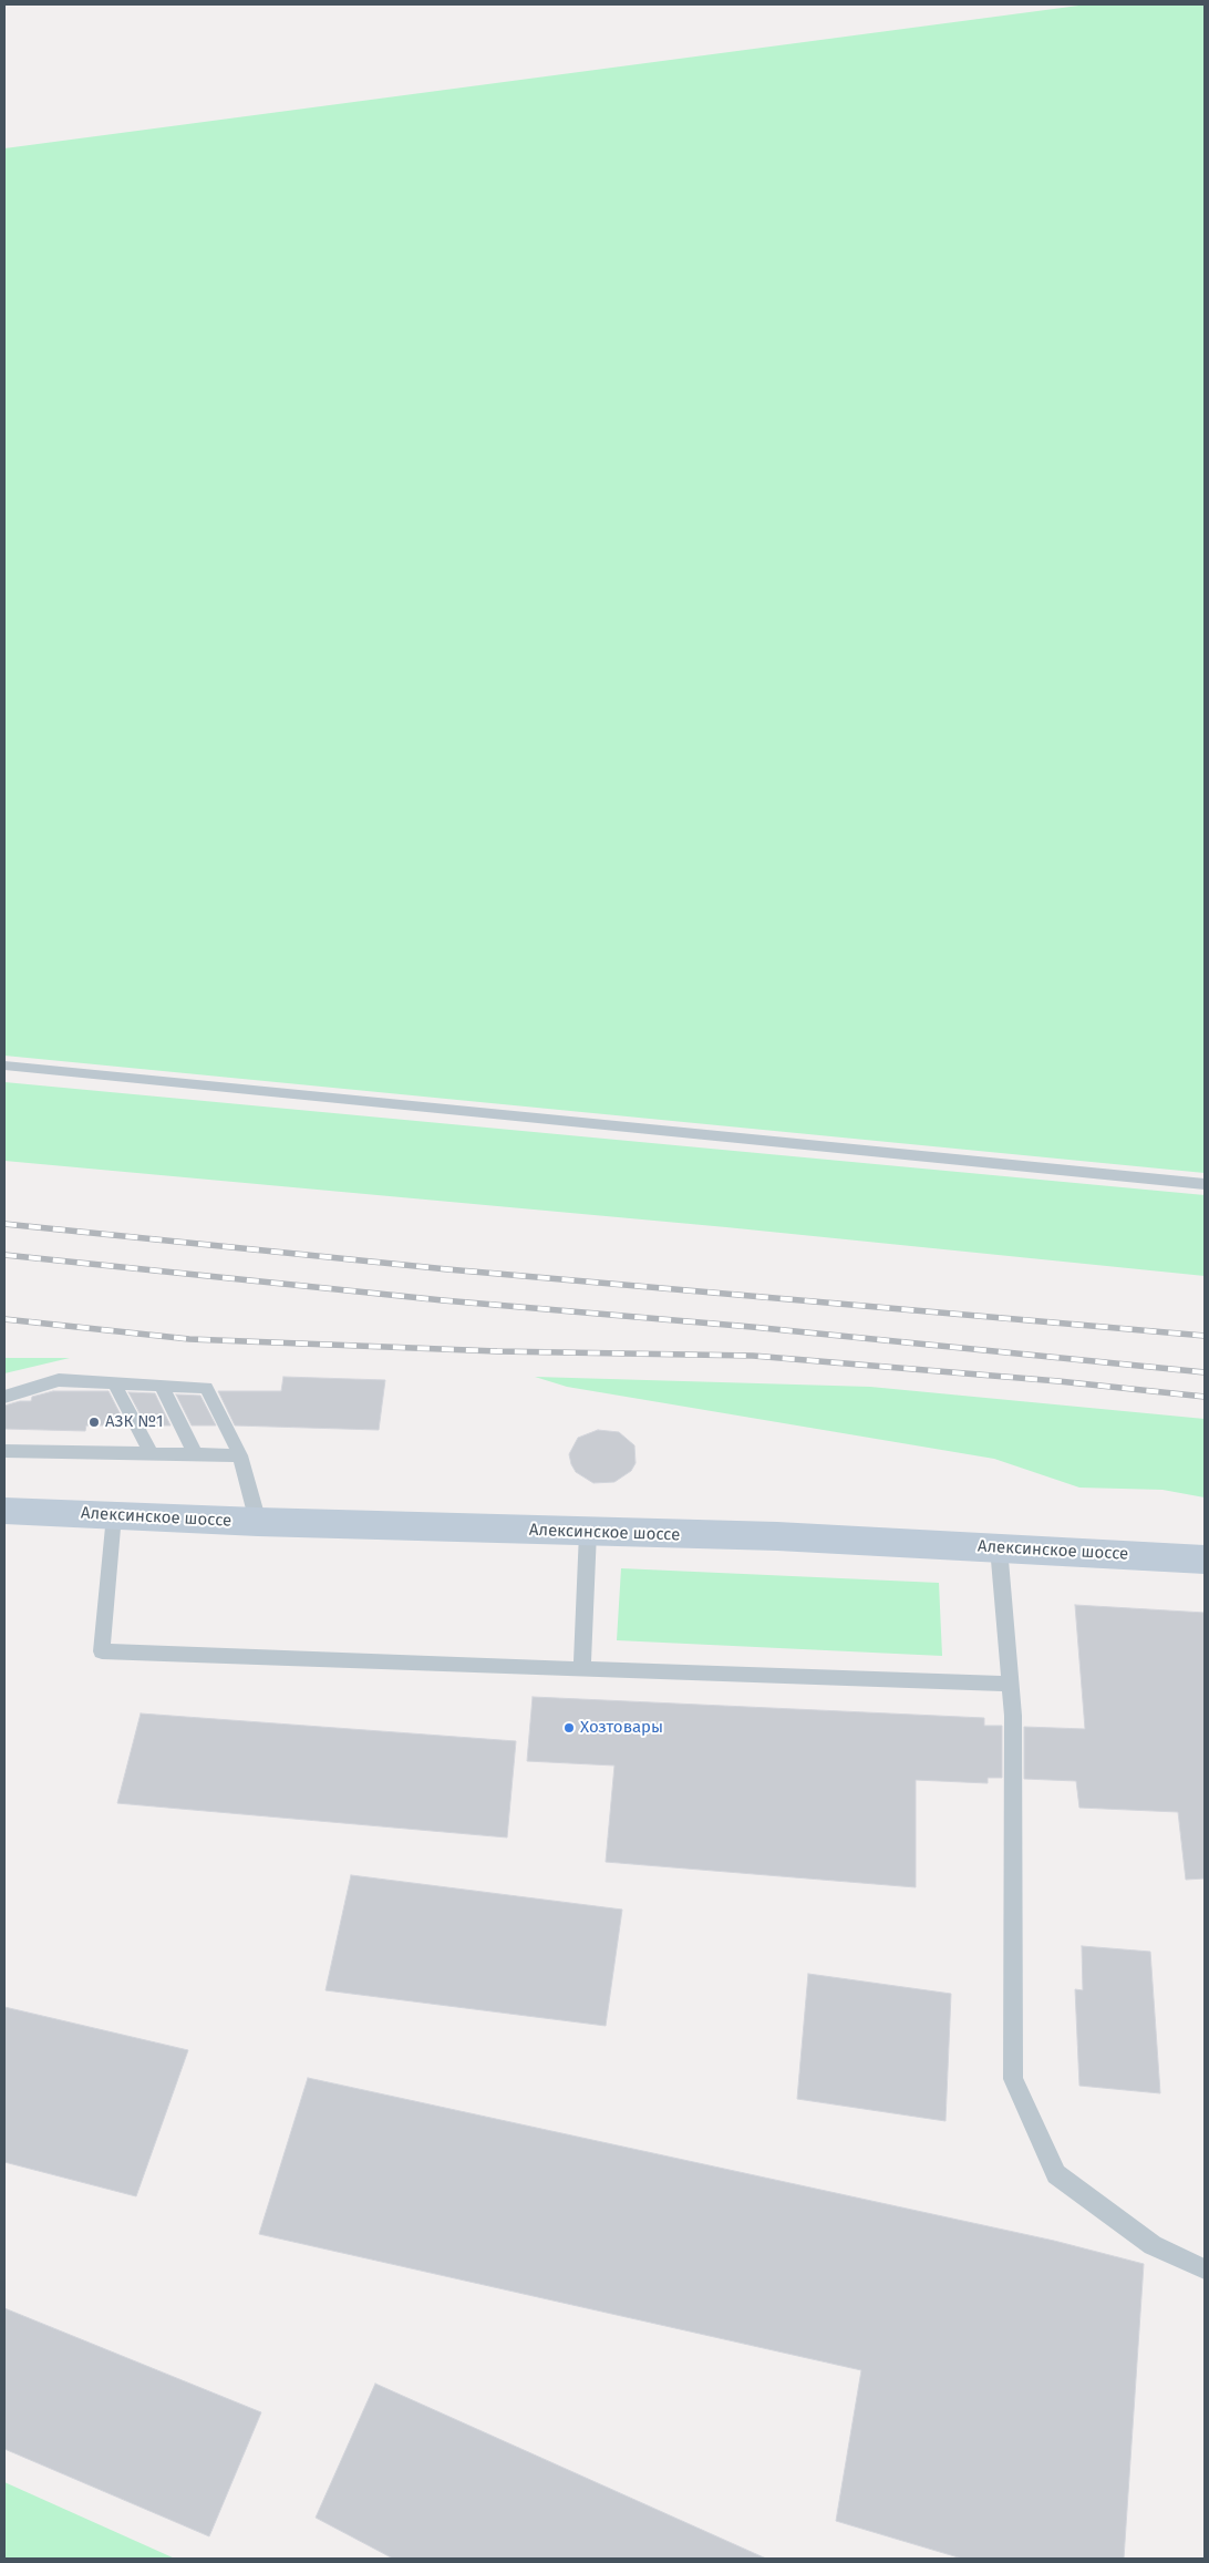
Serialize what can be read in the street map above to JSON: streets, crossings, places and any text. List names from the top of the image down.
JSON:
{
  "streets": {
    "main road": ["Алексинское шоссе"]
  },
  "places": ["АЗК №1", "Хозтовары"]
}
